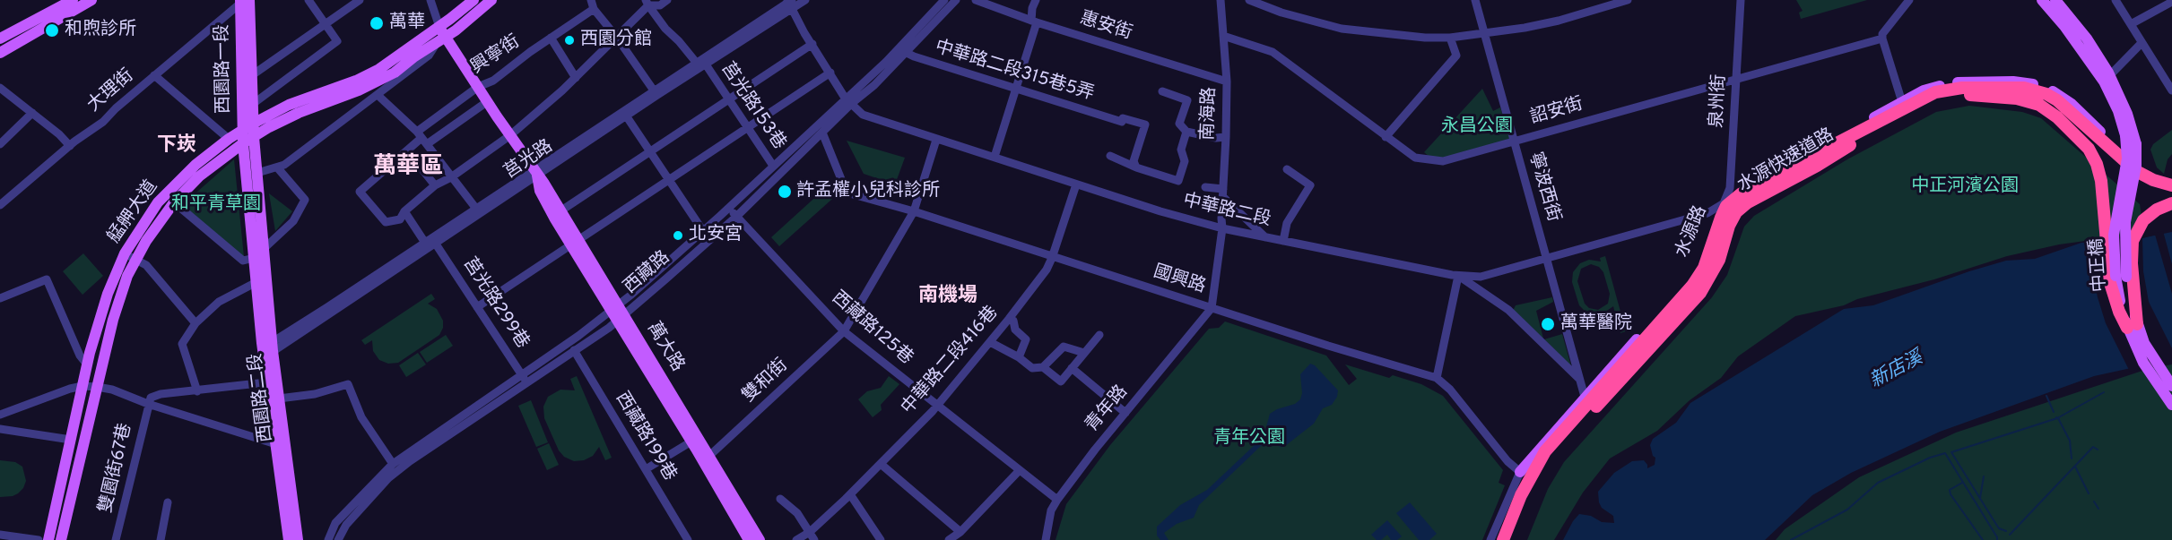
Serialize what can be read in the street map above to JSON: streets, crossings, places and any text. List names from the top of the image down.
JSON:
{
  "streets": {
    "highway": ["水源快速道路"],
    "main road": [
      "西園路一段",
      "艋舺大道",
      "水源路",
      "中正橋",
      "萬大路",
      "西園路二段"
    ],
    "street": [
      "惠安街",
      "興寧街",
      "中華路二段315巷5弄",
      "大理街",
      "泉州街",
      "莒光路153巷",
      "詔安街",
      "南海路",
      "莒光路",
      "寧波西街",
      "中華路二段",
      "西藏路",
      "國興路",
      "莒光路299巷",
      "西藏路125巷",
      "中華路二段416巷",
      "雙和街",
      "青年路",
      "西藏路199巷",
      "雙園街67巷"
    ]
  },
  "crossings": [
    ["惠安街", "南海路"],
    ["興寧街", "萬大路"],
    ["西園路一段", "大理街"],
    ["西園路一段", "艋舺大道"],
    ["西園路一段", "西園路二段"],
    ["中華路二段315巷5弄", "西藏路"],
    ["泉州街", "詔安街"],
    ["泉州街", "水源快速道路"],
    ["泉州街", "中華路二段"],
    ["泉州街", "水源路"],
    ["莒光路153巷", "莒光路"],
    ["莒光路153巷", "西藏路"],
    ["詔安街", "南海路"],
    ["詔安街", "寧波西街"],
    ["南海路", "中華路二段"],
    ["南海路", "國興路"],
    ["南海路", "青年路"],
    ["莒光路", "中華路二段"],
    ["莒光路", "莒光路299巷"],
    ["莒光路", "萬大路"],
    ["莒光路", "西園路二段"],
    ["水源快速道路", "中華路二段"],
    ["水源快速道路", "水源路"],
    ["寧波西街", "中華路二段"],
    ["寧波西街", "水源路"],
    ["中華路二段", "水源路"],
    ["中華路二段", "西藏路"],
    ["中華路二段", "中華路二段416巷"],
    ["中華路二段", "雙和街"],
    ["艋舺大道", "萬大路"],
    ["艋舺大道", "西園路二段"],
    ["水源路", "國興路"],
    ["西藏路", "國興路"],
    ["西藏路", "莒光路299巷"],
    ["西藏路", "西藏路125巷"],
    ["西藏路", "萬大路"],
    ["西藏路", "西藏路199巷"],
    ["國興路", "中華路二段416巷"],
    ["國興路", "雙和街"],
    ["國興路", "青年路"],
    ["西藏路125巷", "中華路二段416巷"],
    ["西藏路125巷", "雙和街"],
    ["西藏路125巷", "青年路"],
    ["萬大路", "雙和街"]
  ],
  "districts": ["下崁", "萬華區", "南機場"],
  "water": ["新店溪"],
  "parks": [
    "永昌公園",
    "中正河濱公園",
    "和平青草園",
    "青年公園"
  ],
  "places": [
    "萬華",
    "和煦診所",
    "西園分館",
    "許孟權小兒科診所",
    "北安宮",
    "萬華醫院"
  ]
}
